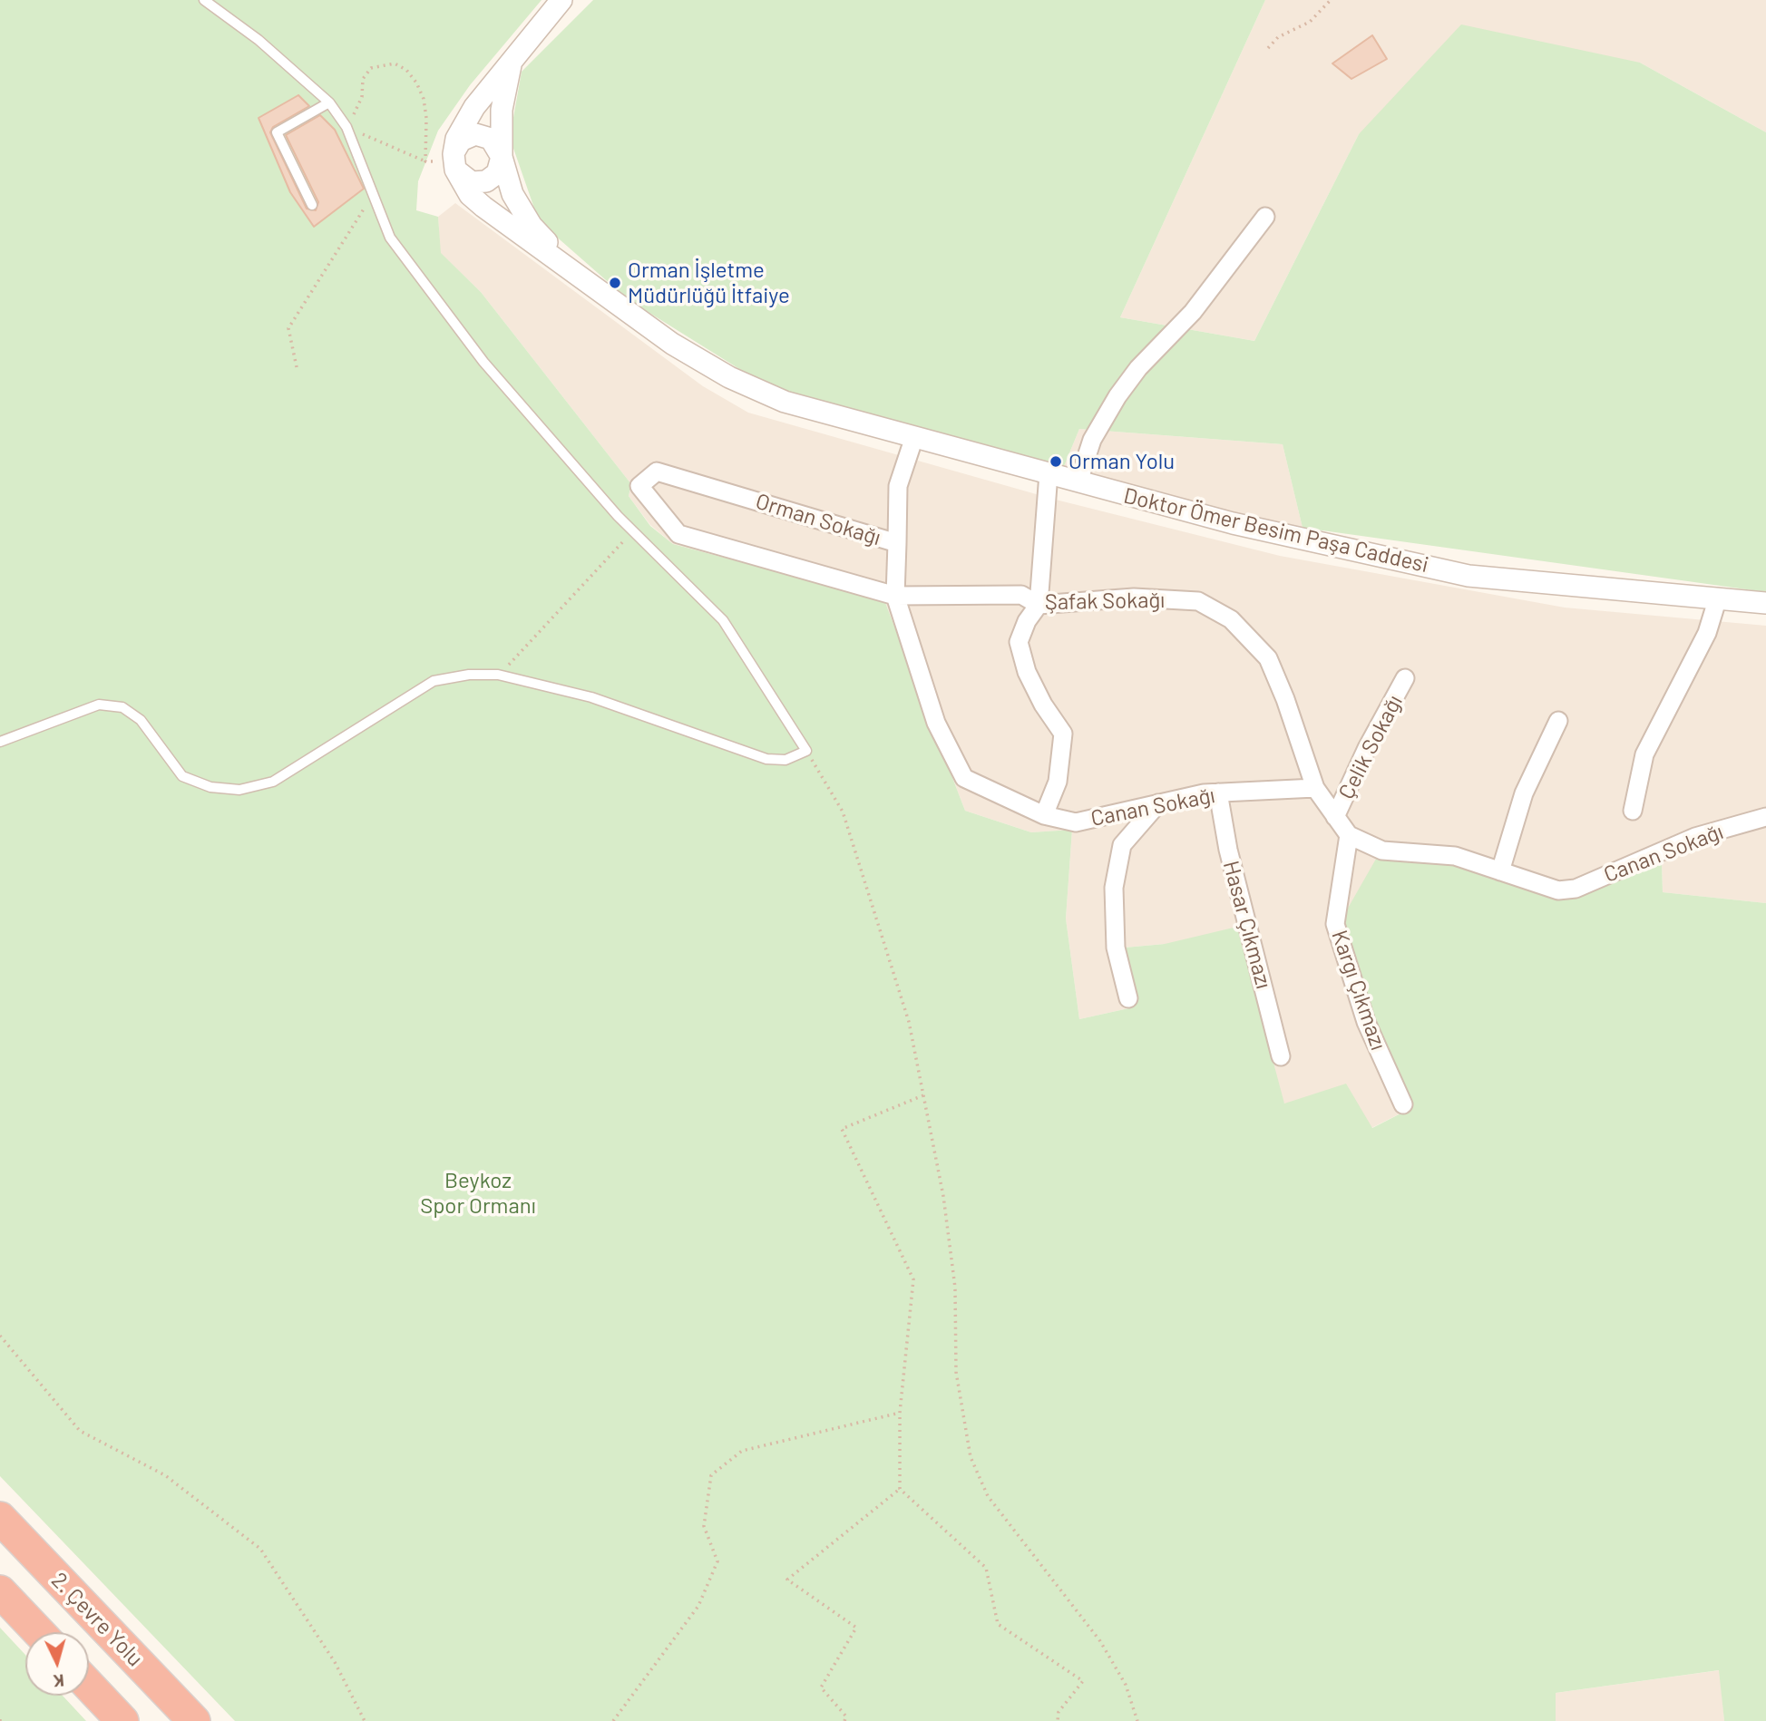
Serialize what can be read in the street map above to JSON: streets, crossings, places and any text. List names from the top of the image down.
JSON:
{
  "streets": {
    "highway": ["2. Çevre Yolu"],
    "street": [
      "Orman Sokağı",
      "Doktor Ömer Besim Paşa Caddesi",
      "Şafak Sokağı",
      "Çelik Sokağı",
      "Canan Sokağı",
      "Hasar Çıkmazı",
      "Kargı Çıkmazı"
    ]
  },
  "crossings": [
    ["Orman Sokağı", "Doktor Ömer Besim Paşa Caddesi"],
    ["Orman Sokağı", "Şafak Sokağı"],
    ["Orman Sokağı", "Canan Sokağı"],
    ["Şafak Sokağı", "Canan Sokağı"],
    ["Çelik Sokağı", "Canan Sokağı"],
    ["Canan Sokağı", "Hasar Çıkmazı"],
    ["Canan Sokağı", "Kargı Çıkmazı"]
  ],
  "parks": ["Beykoz Spor Ormanı"],
  "places": ["Orman İşletme Müdürlüğü İtfaiye", "Orman Yolu"],
  "north": "bottom"
}
